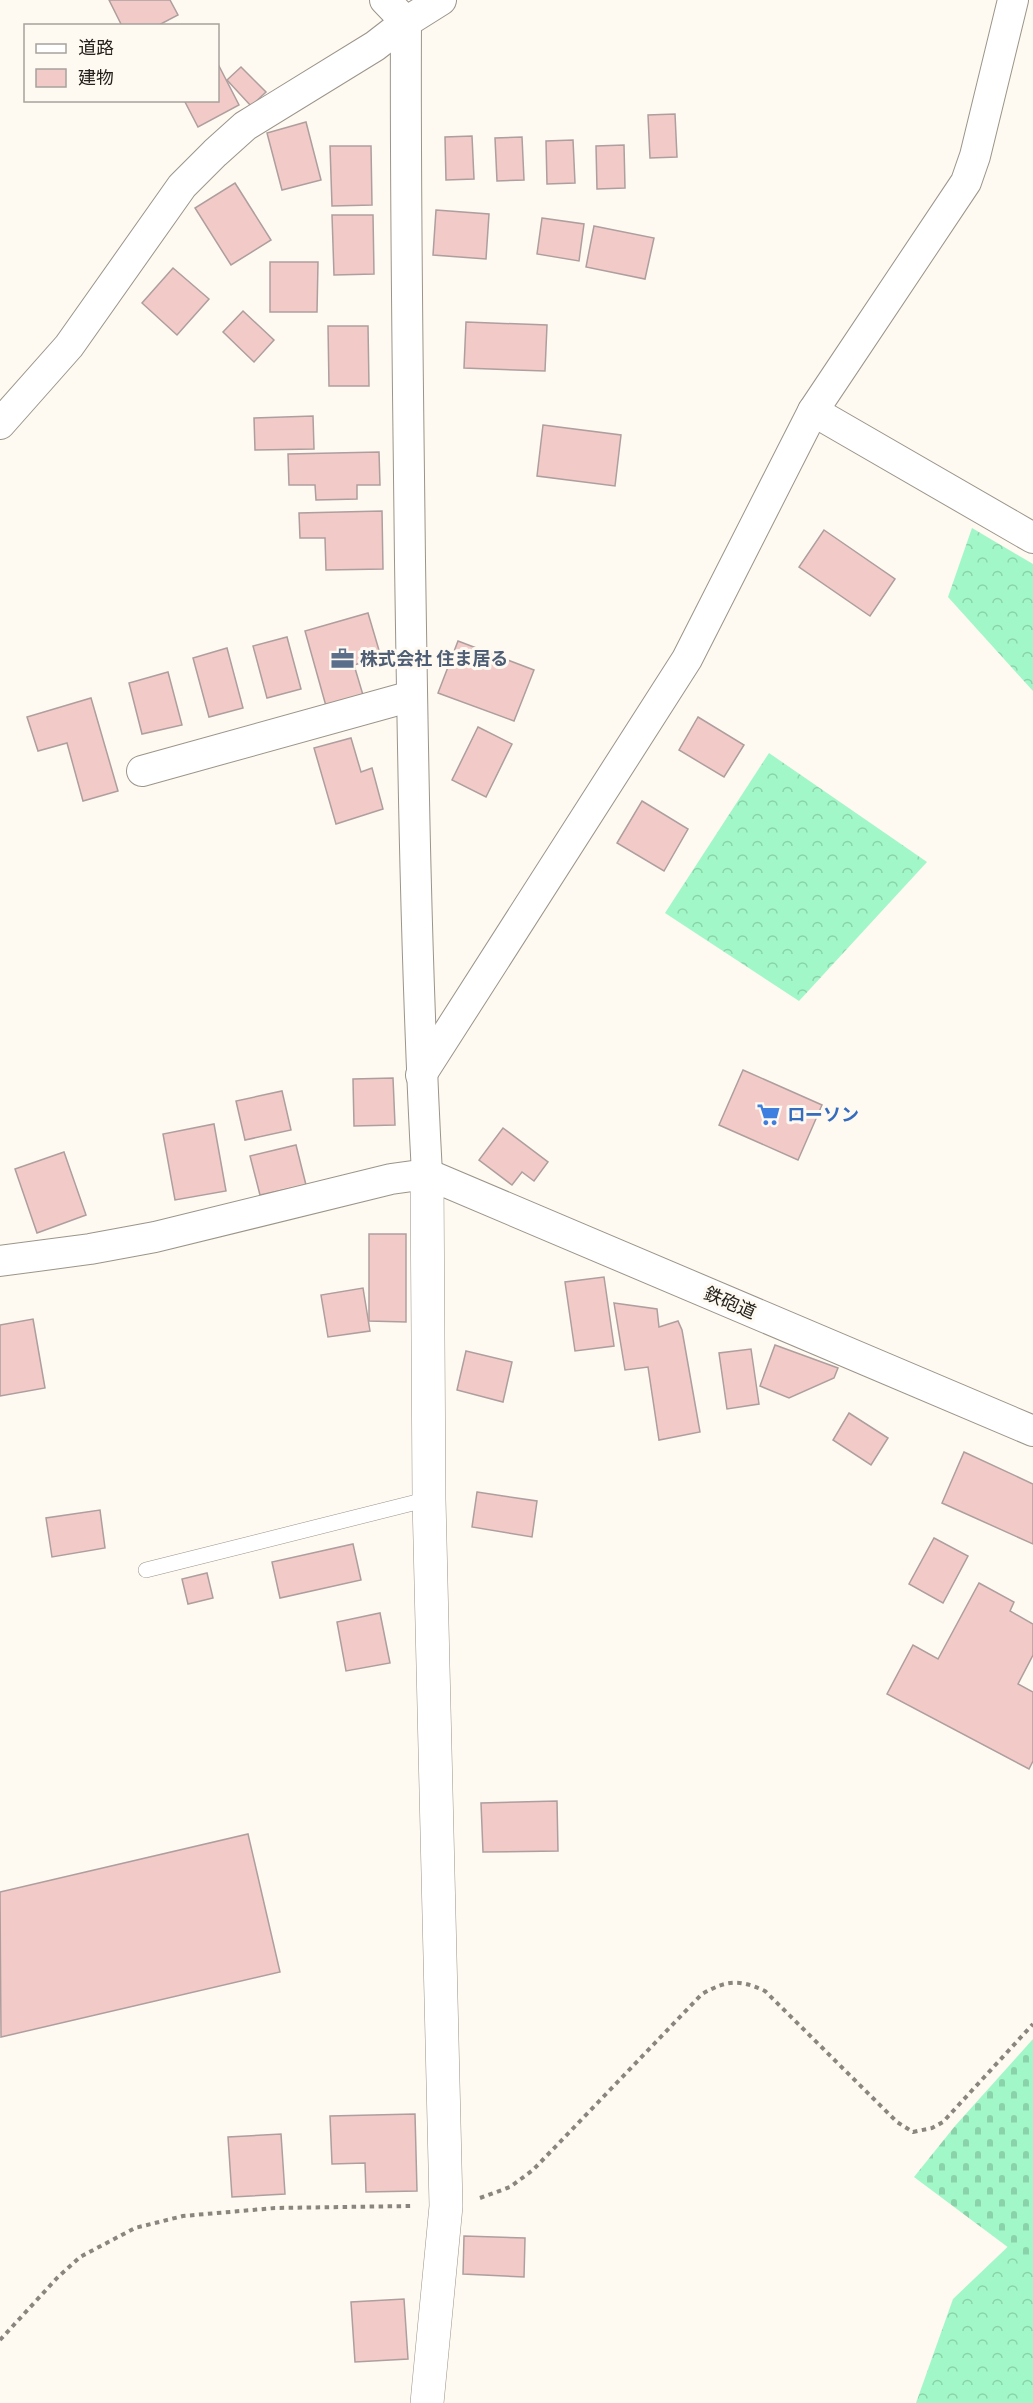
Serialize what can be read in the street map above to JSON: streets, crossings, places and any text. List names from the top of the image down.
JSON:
{
  "streets": {
    "street": ["鉄砲道"]
  },
  "places": {
    "office": ["株式会社 住ま居る"],
    "supermarket": ["ローソン"]
  },
  "legend": ["道路", "建物"]
}
